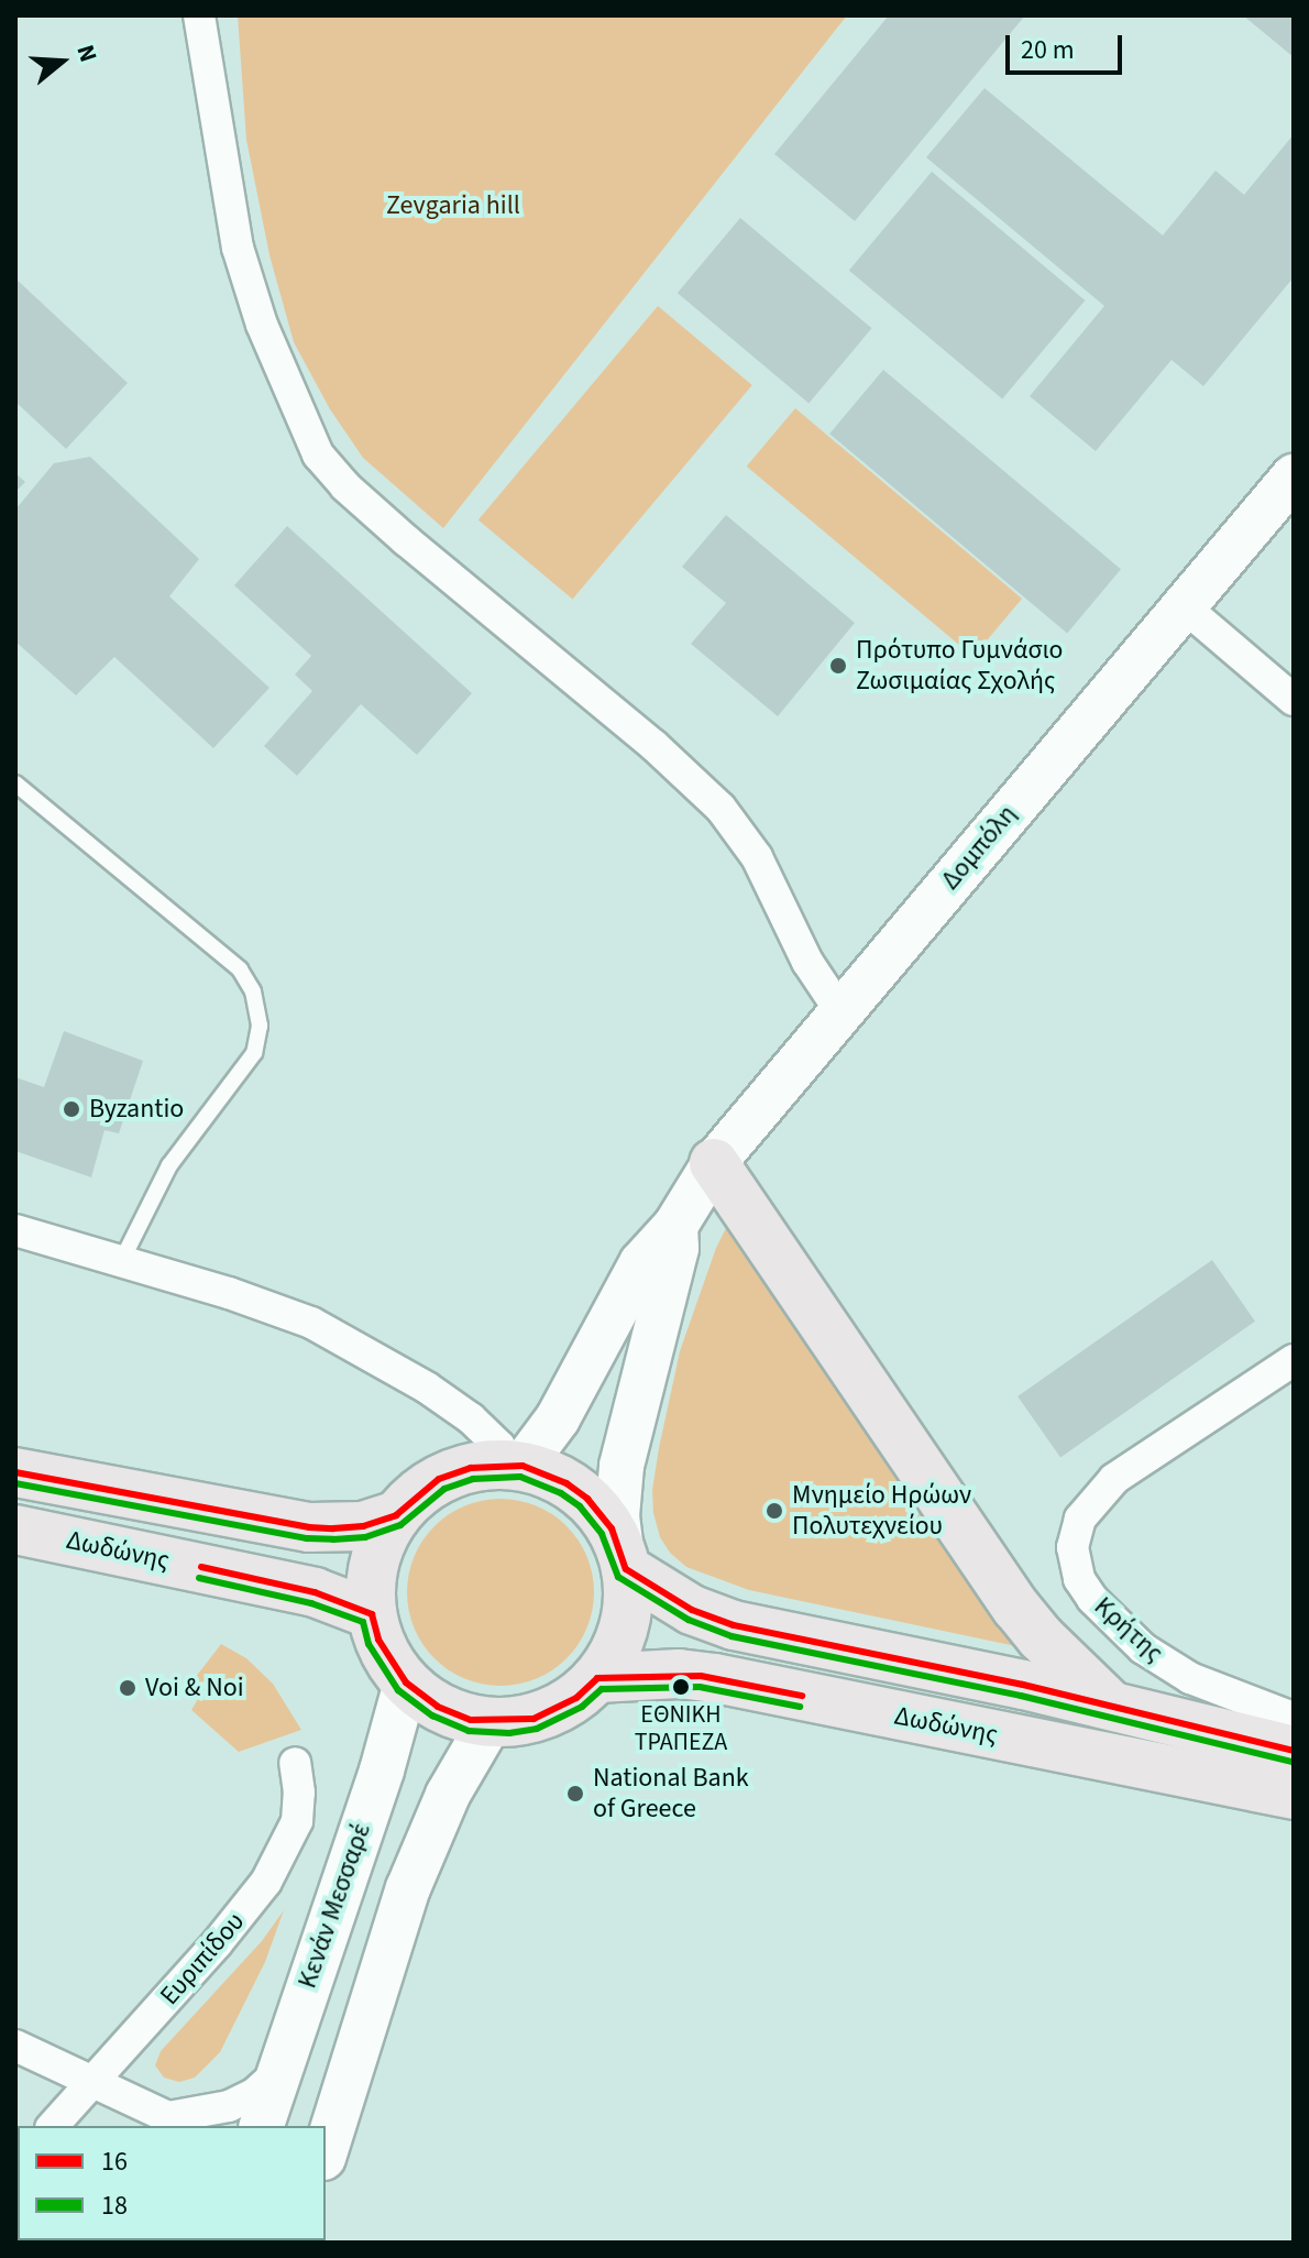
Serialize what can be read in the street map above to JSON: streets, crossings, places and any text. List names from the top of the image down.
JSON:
{
  "streets": {
    "main road": ["Δομπόλη", "Δωδώνης", "Κενάν Μεσσαρέ"],
    "street": ["Κρήτης", "Ευριπίδου"]
  },
  "crossings": [
    ["Δομπόλη", "Δωδώνης"],
    ["Δομπόλη", "Κενάν Μεσσαρέ"],
    ["Δωδώνης", "Κενάν Μεσσαρέ"]
  ],
  "parks": ["Zevgaria hill"],
  "places": [
    "Πρότυπο Γυμνάσιο Ζωσιμαίας Σχολής",
    "Byzantio",
    "Μνημείο Ηρώων Πολυτεχνείου",
    "ΕΘΝΙΚΗ ΤΡΑΠΕΖΑ",
    "Voi & Noi",
    "National Bank of Greece"
  ],
  "lines": ["transit line 16", "transit line 18"],
  "legend": ["16", "18"],
  "scale_bar": "20 m",
  "north": "right"
}
